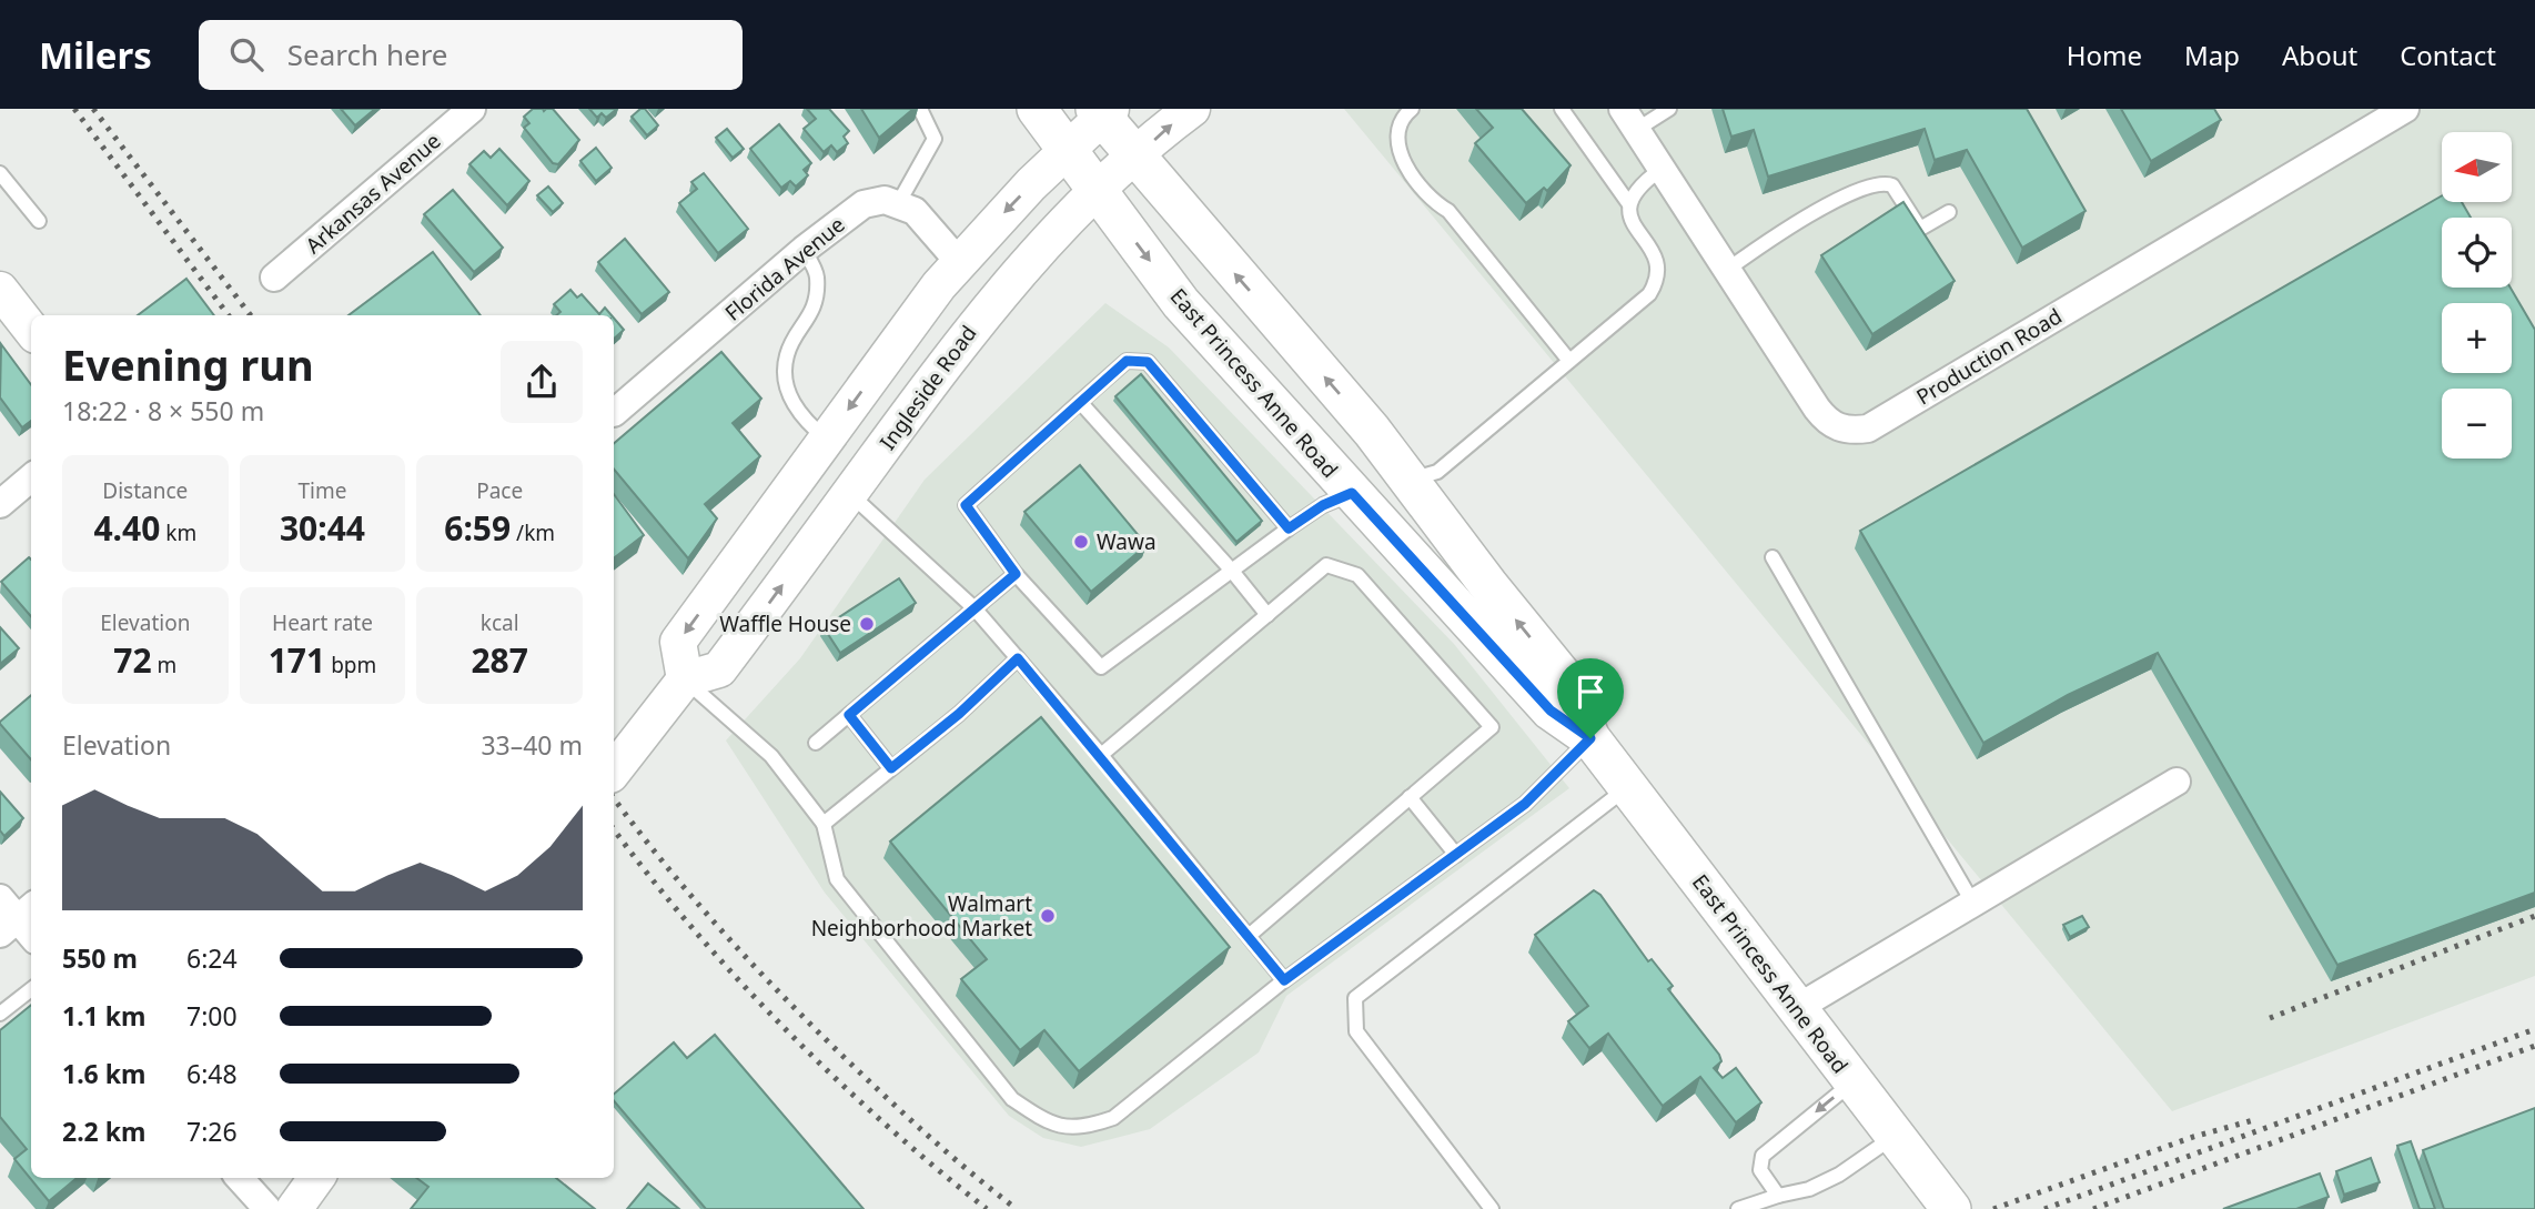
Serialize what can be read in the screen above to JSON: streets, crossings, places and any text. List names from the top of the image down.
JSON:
{
  "streets": {
    "main road": ["East Princess Anne Road"],
    "street": [
      "Arkansas Avenue",
      "Florida Avenue",
      "Production Road",
      "Ingleside Road"
    ]
  },
  "crossings": [
    ["East Princess Anne Road", "Ingleside Road"]
  ],
  "places": ["Wawa", "Waffle House", "Walmart Neighborhood Market"],
  "north": "left",
  "page": {
    "header": "Milers",
    "search": "Search here",
    "nav": [
      "Home",
      "Map",
      "About",
      "Contact"
    ],
    "map_buttons": ["+", "−"],
    "heading": ["Evening run", "18:22 · 8 × 550 m"],
    "stats": [
      ["Distance", "4.40 km"],
      ["Time", "30:44"],
      ["Pace", "6:59 /km"],
      ["Elevation", "72 m"],
      ["Heart rate", "171 bpm"],
      ["kcal", "287"]
    ],
    "chart": ["Elevation", "33–40 m"],
    "list": [
      {
        "name": "550 m",
        "note": "6:24"
      },
      {
        "name": "1.1 km",
        "note": "7:00"
      },
      {
        "name": "1.6 km",
        "note": "6:48"
      },
      {
        "name": "2.2 km",
        "note": "7:26"
      }
    ]
  }
}
